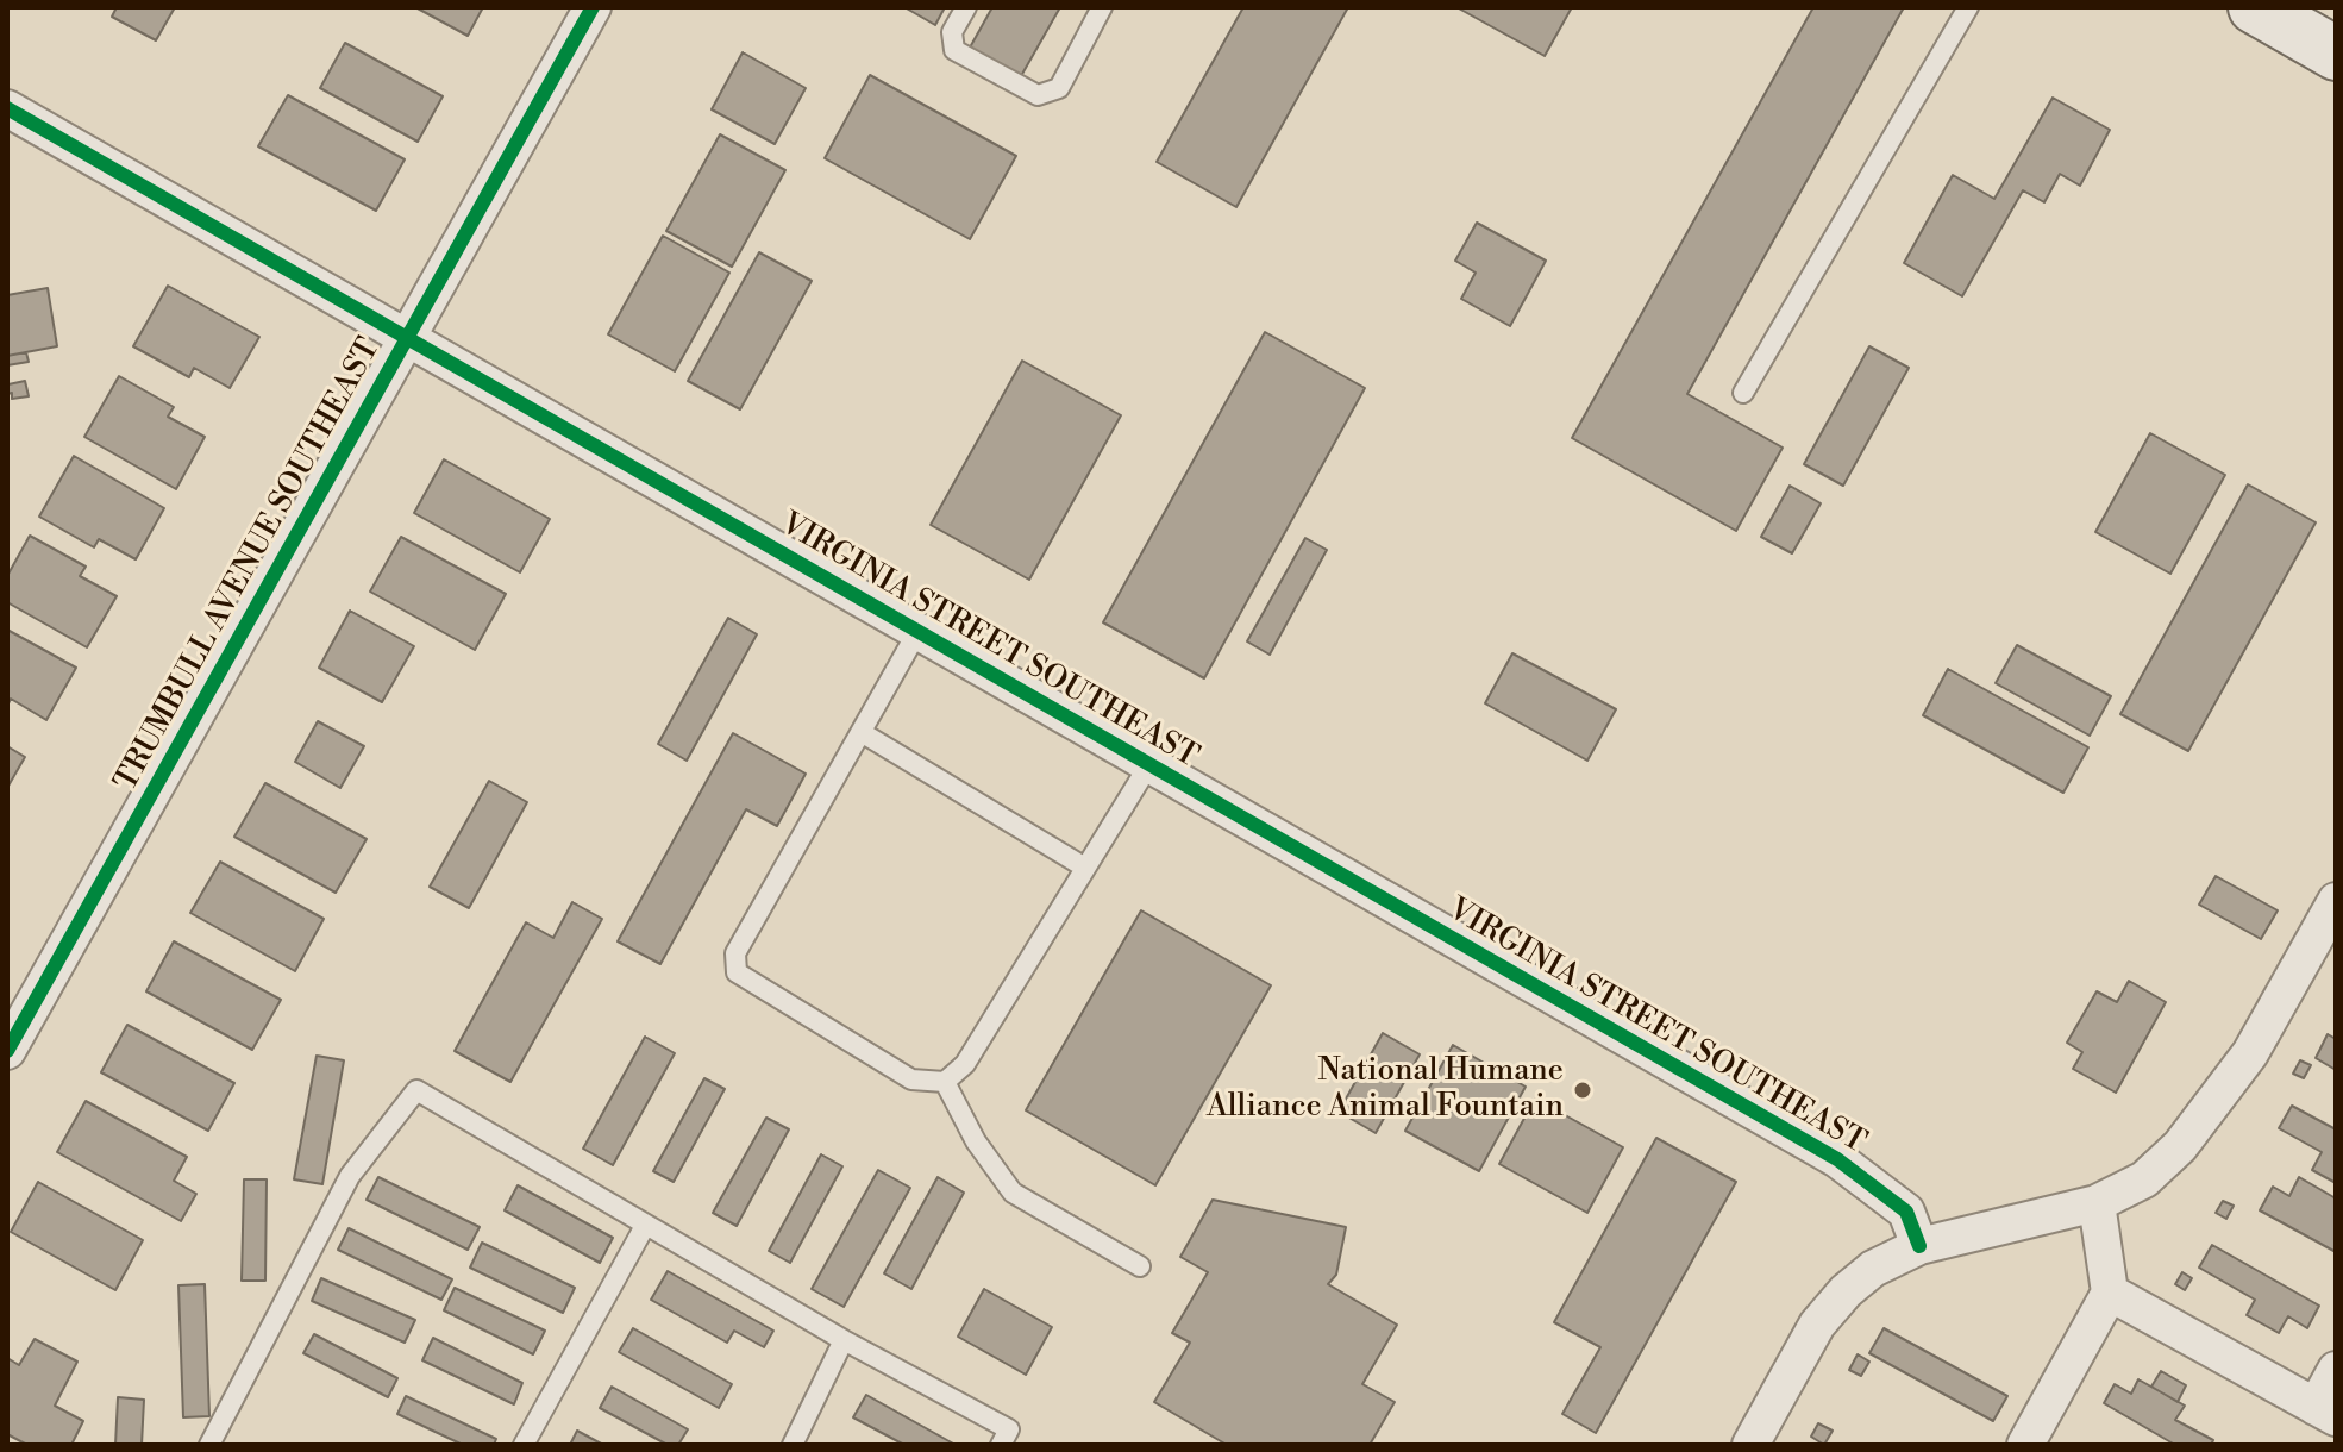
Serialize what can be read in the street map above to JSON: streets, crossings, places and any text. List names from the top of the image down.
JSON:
{
  "streets": {
    "street": ["TRUMBULL AVENUE SOUTHEAST", "VIRGINIA STREET SOUTHEAST"]
  },
  "crossings": [
    ["TRUMBULL AVENUE SOUTHEAST", "VIRGINIA STREET SOUTHEAST"]
  ],
  "places": ["National Humane Alliance Animal Fountain"]
}
